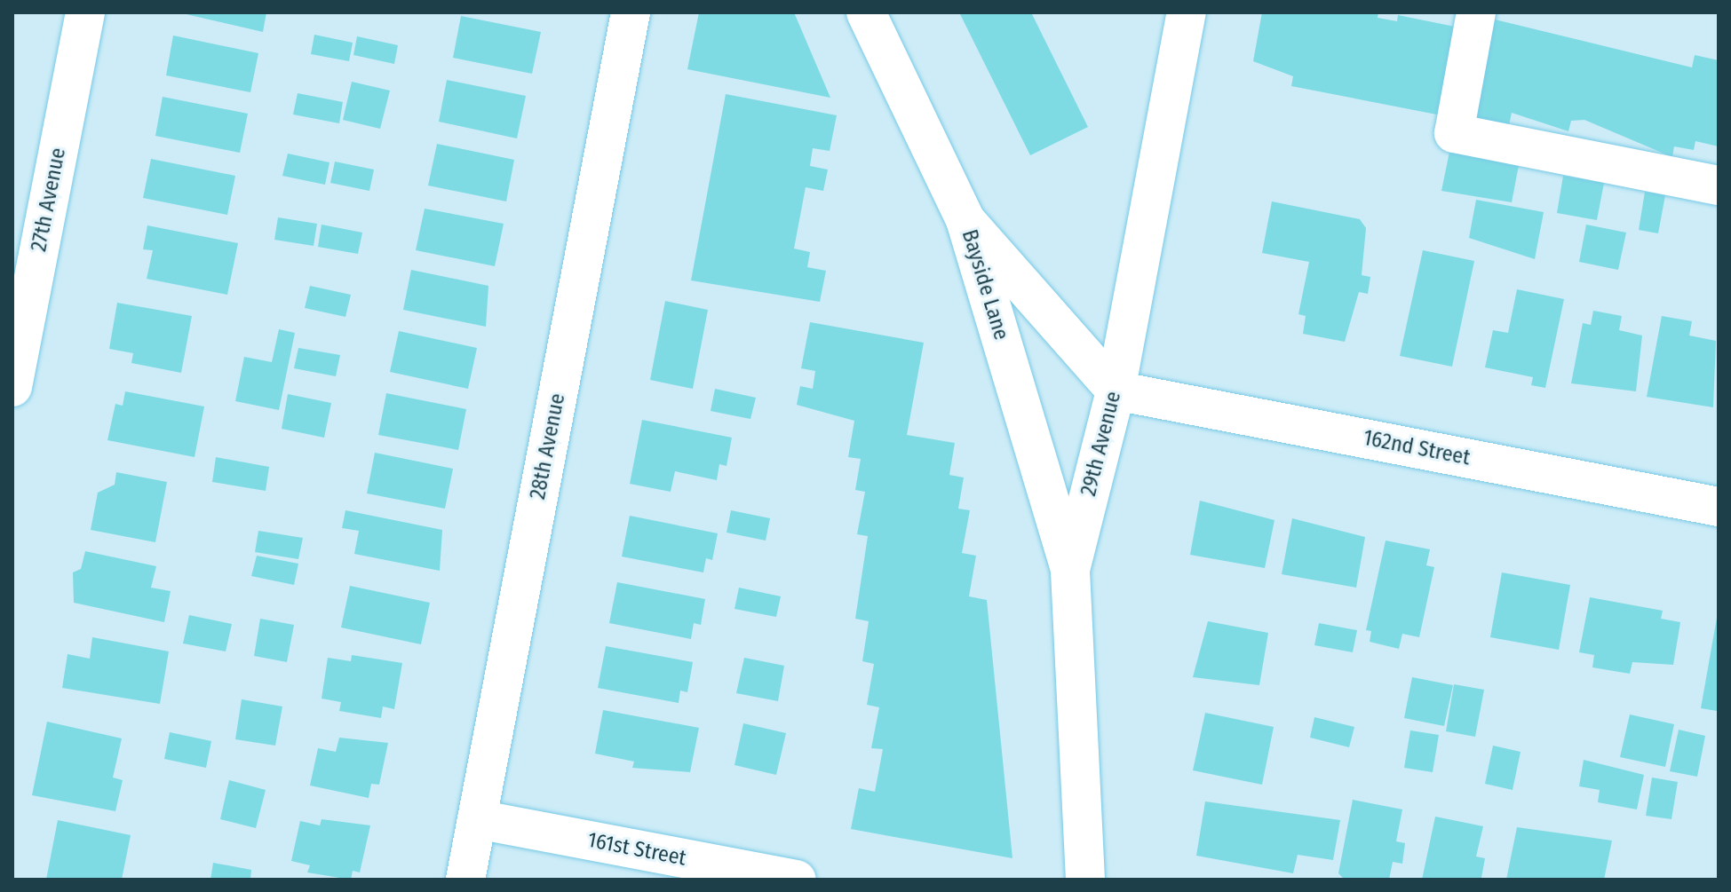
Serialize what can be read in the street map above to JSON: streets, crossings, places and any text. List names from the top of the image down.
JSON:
{
  "streets": {
    "street": [
      "27th Avenue",
      "Bayside Lane",
      "29th Avenue",
      "28th Avenue",
      "162nd Street",
      "161st Street"
    ]
  },
  "crossings": [
    ["Bayside Lane", "29th Avenue"],
    ["29th Avenue", "162nd Street"],
    ["28th Avenue", "161st Street"]
  ]
}
